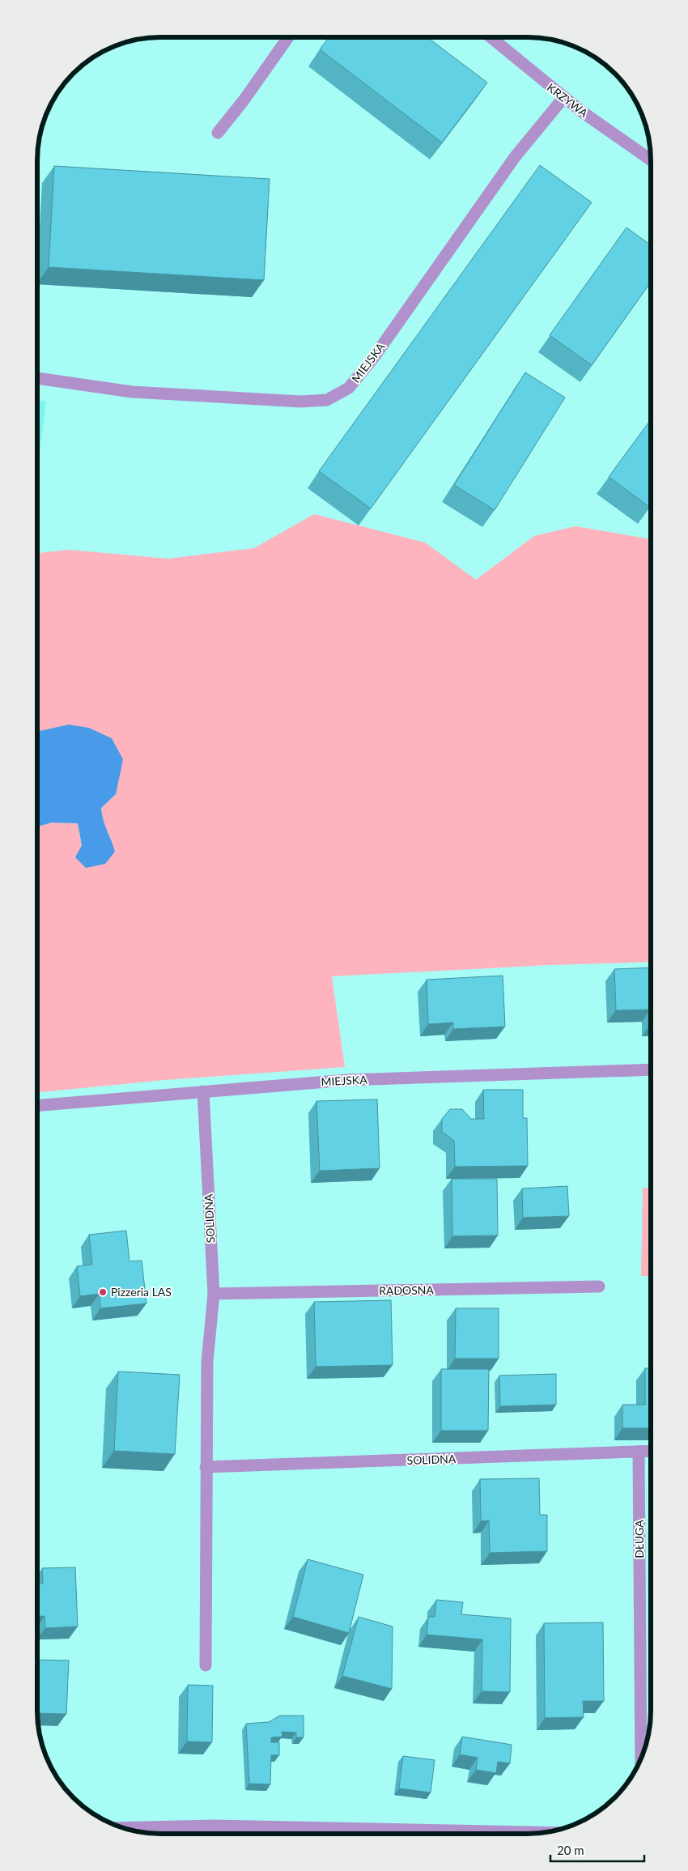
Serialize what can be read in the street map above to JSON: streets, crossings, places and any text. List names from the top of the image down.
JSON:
{
  "streets": {
    "street": [
      "KRZYWA",
      "MIEJSKA",
      "SOLIDNA",
      "RADOSNA",
      "DŁUGA"
    ]
  },
  "crossings": [
    ["KRZYWA", "MIEJSKA"],
    ["MIEJSKA", "SOLIDNA"],
    ["SOLIDNA", "RADOSNA"],
    ["SOLIDNA", "DŁUGA"]
  ],
  "places": ["Pizzeria LAS"],
  "scale_bar": "20 m"
}
